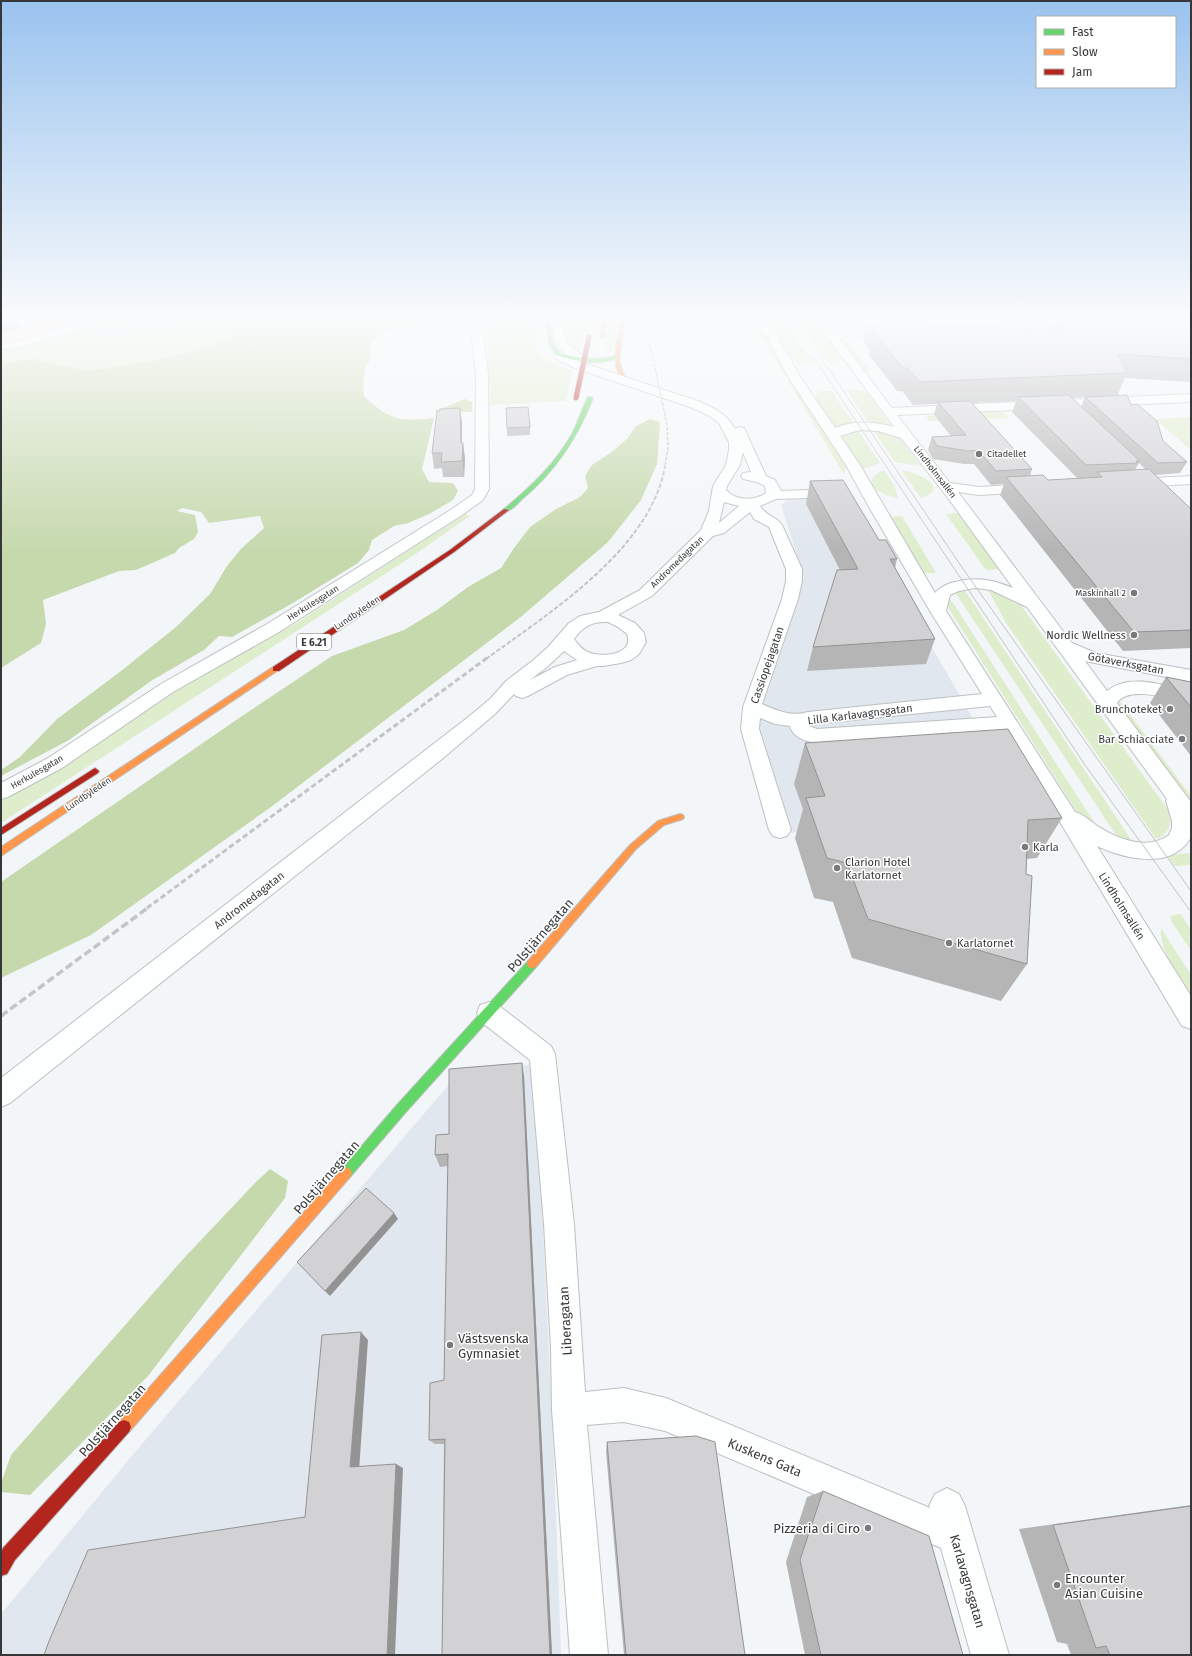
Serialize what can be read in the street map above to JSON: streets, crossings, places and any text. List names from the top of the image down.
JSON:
{
  "streets": {
    "main road": ["Lundbyleden", "E 6.21", "Polstjärnegatan"],
    "street": [
      "Lindholmsallén",
      "Andromedagatan",
      "Herkulesgatan",
      "Götaverksgatan",
      "Cassiopejagatan",
      "Lilla Karlavagnsgatan",
      "Liberagatan",
      "Kuskens Gata",
      "Karlavagnsgatan"
    ]
  },
  "crossings": [
    ["Lindholmsallén", "Götaverksgatan"],
    ["Lindholmsallén", "Lilla Karlavagnsgatan"],
    ["Andromedagatan", "Cassiopejagatan"],
    ["Cassiopejagatan", "Lilla Karlavagnsgatan"],
    ["Polstjärnegatan", "Liberagatan"],
    ["Liberagatan", "Kuskens Gata"],
    ["Kuskens Gata", "Karlavagnsgatan"]
  ],
  "places": [
    "Citadellet",
    "Maskinhall 2",
    "Nordic Wellness",
    "Brunchoteket",
    "Bar Schiacciate",
    "Karla",
    "Clarion Hotel Karlatornet",
    "Karlatornet",
    "Västsvenska Gymnasiet",
    "Pizzeria di Ciro",
    "Encounter Asian Cuisine"
  ],
  "legend": ["Fast", "Slow", "Jam"]
}
